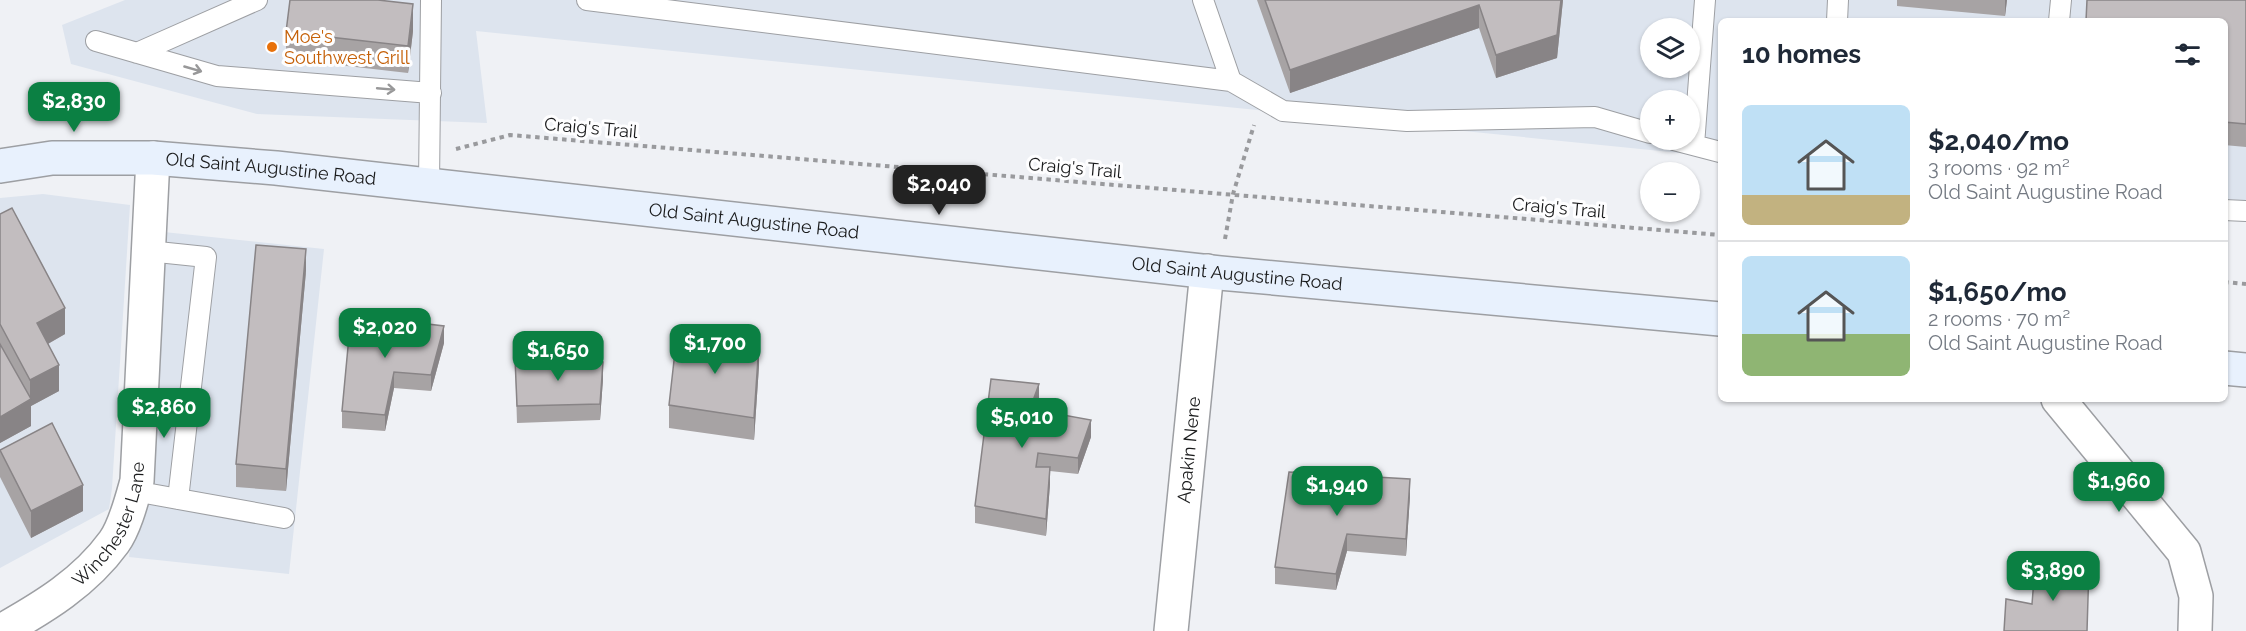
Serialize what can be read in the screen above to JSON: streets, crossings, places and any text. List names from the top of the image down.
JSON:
{
  "streets": {
    "street": ["Old Saint Augustine Road", "Apakin Nene", "Winchester Lane"],
    "path": ["Craig's Trail"]
  },
  "crossings": [
    ["Craig's Trail", "Old Saint Augustine Road"],
    ["Old Saint Augustine Road", "Apakin Nene"],
    ["Old Saint Augustine Road", "Winchester Lane"]
  ],
  "places": ["Moe's Southwest Grill"],
  "page": {
    "map_buttons": ["+", "−"],
    "heading": "10 homes",
    "price": [
      "$2,830",
      "$2,040",
      "$2,020",
      "$1,700",
      "$1,650",
      "$2,860",
      "$5,010",
      "$1,960",
      "$1,940",
      "$3,890"
    ],
    "list": [
      {
        "name": "$2,040/mo",
        "note": "3 rooms · 92 m² · Old Saint Augustine Road"
      },
      {
        "name": "$1,650/mo",
        "note": "2 rooms · 70 m² · Old Saint Augustine Road"
      }
    ]
  }
}
